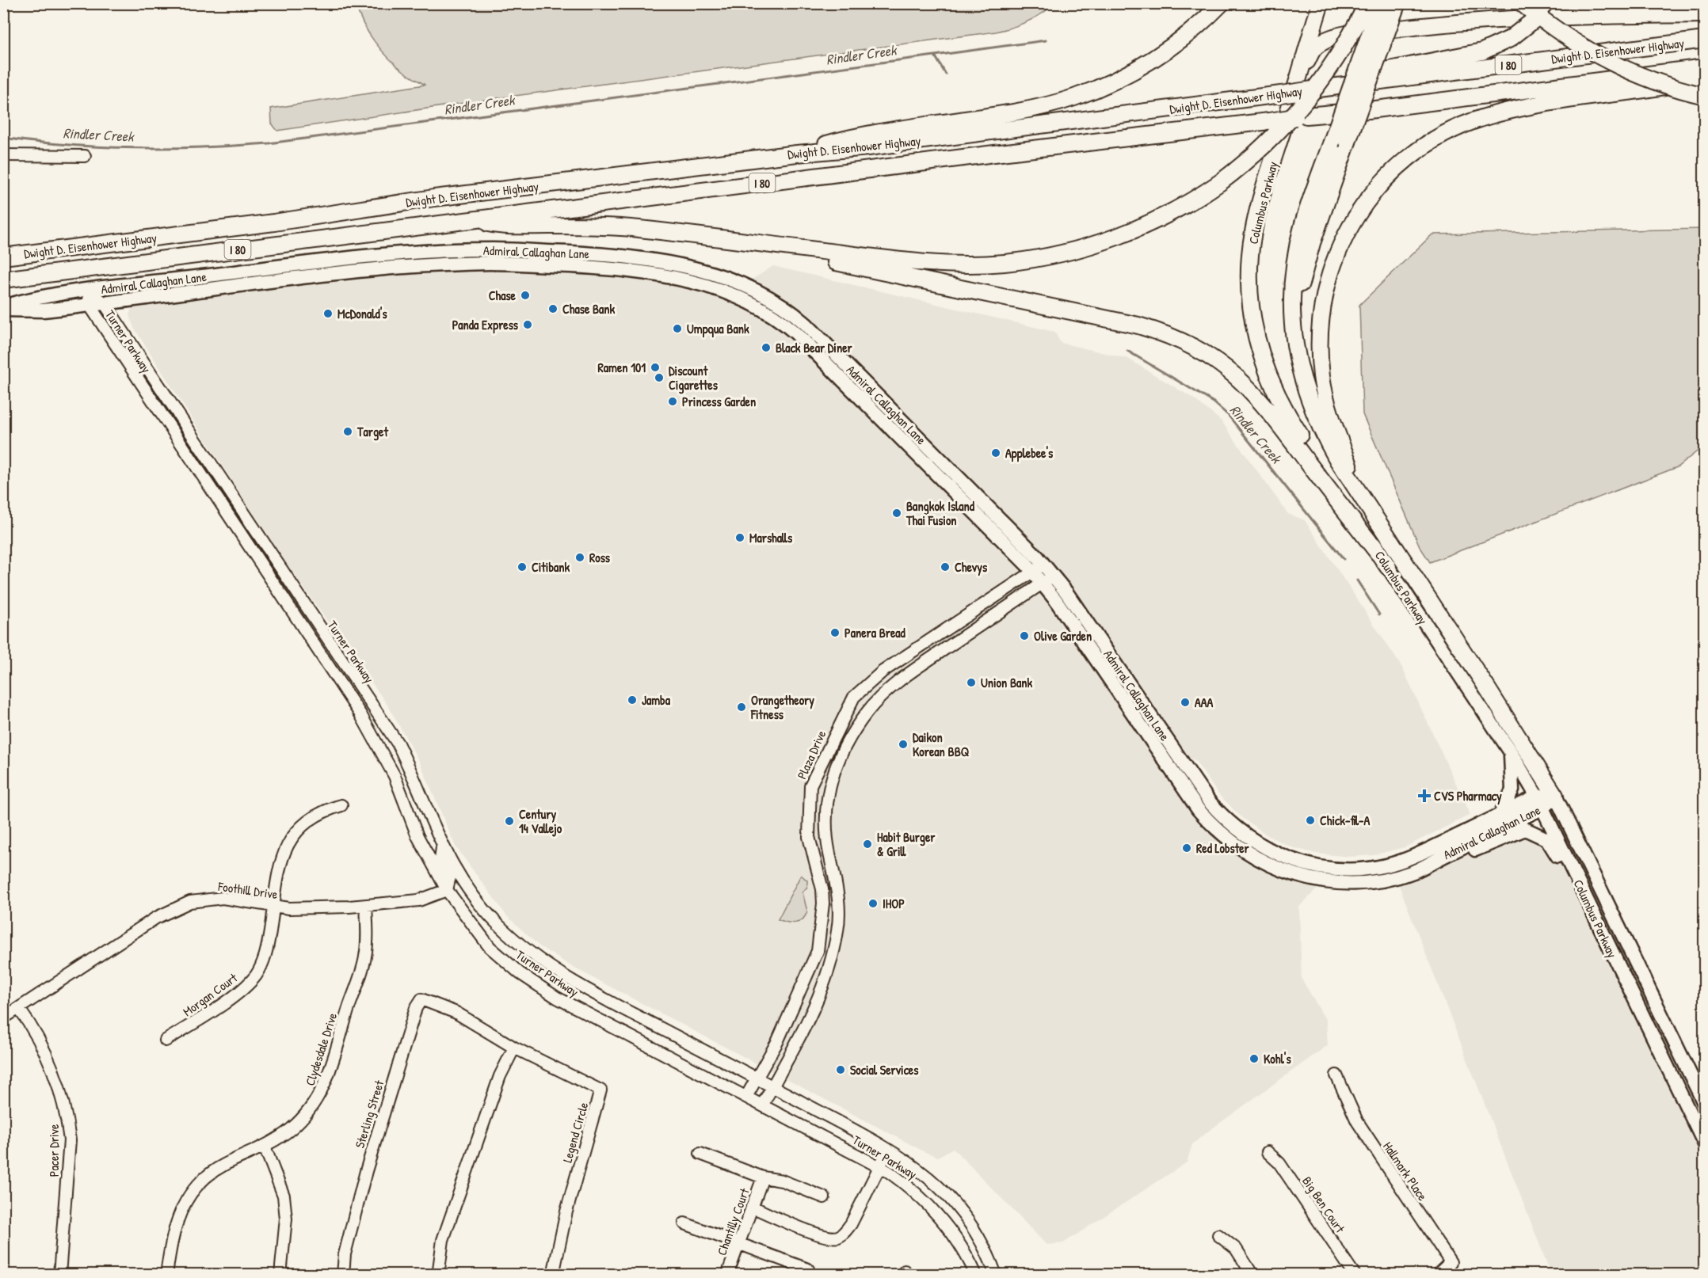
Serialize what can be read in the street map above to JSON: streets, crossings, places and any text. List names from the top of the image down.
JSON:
{
  "streets": {
    "highway": ["Dwight D. Eisenhower Highway", "I 80", "Columbus Parkway"],
    "main road": ["Admiral Callaghan Lane"],
    "street": [
      "Turner Parkway",
      "Plaza Drive",
      "Foothill Drive",
      "Morgan Court",
      "Clydesdale Drive",
      "Sterling Street",
      "Legend Circle",
      "Pacer Drive",
      "Hallmark Place",
      "Big Ben Court",
      "Chantilly Court"
    ]
  },
  "crossings": [
    ["Dwight D. Eisenhower Highway", "Columbus Parkway"],
    ["Columbus Parkway", "Admiral Callaghan Lane"],
    ["Admiral Callaghan Lane", "Turner Parkway"],
    ["Admiral Callaghan Lane", "Plaza Drive"],
    ["Turner Parkway", "Plaza Drive"],
    ["Turner Parkway", "Foothill Drive"],
    ["Foothill Drive", "Morgan Court"],
    ["Foothill Drive", "Clydesdale Drive"],
    ["Foothill Drive", "Pacer Drive"],
    ["Sterling Street", "Legend Circle"]
  ],
  "water": ["Rindler Creek"],
  "places": {
    "other": [
      "Chase",
      "Chase Bank",
      "McDonald's",
      "Panda Express",
      "Umpqua Bank",
      "Black Bear Diner",
      "Ramen 101",
      "Discount Cigarettes",
      "Princess Garden",
      "Target",
      "Applebee's",
      "Bangkok Island Thai Fusion",
      "Marshalls",
      "Ross",
      "Citibank",
      "Chevys",
      "Panera Bread",
      "Olive Garden",
      "Union Bank",
      "Jamba",
      "AAA",
      "Orangetheory Fitness",
      "Daikon Korean BBQ",
      "Chick-fil-A",
      "Century 14 Vallejo",
      "Habit Burger & Grill",
      "Red Lobster",
      "IHOP",
      "Kohl's",
      "Social Services"
    ],
    "health": ["CVS Pharmacy"]
  }
}
